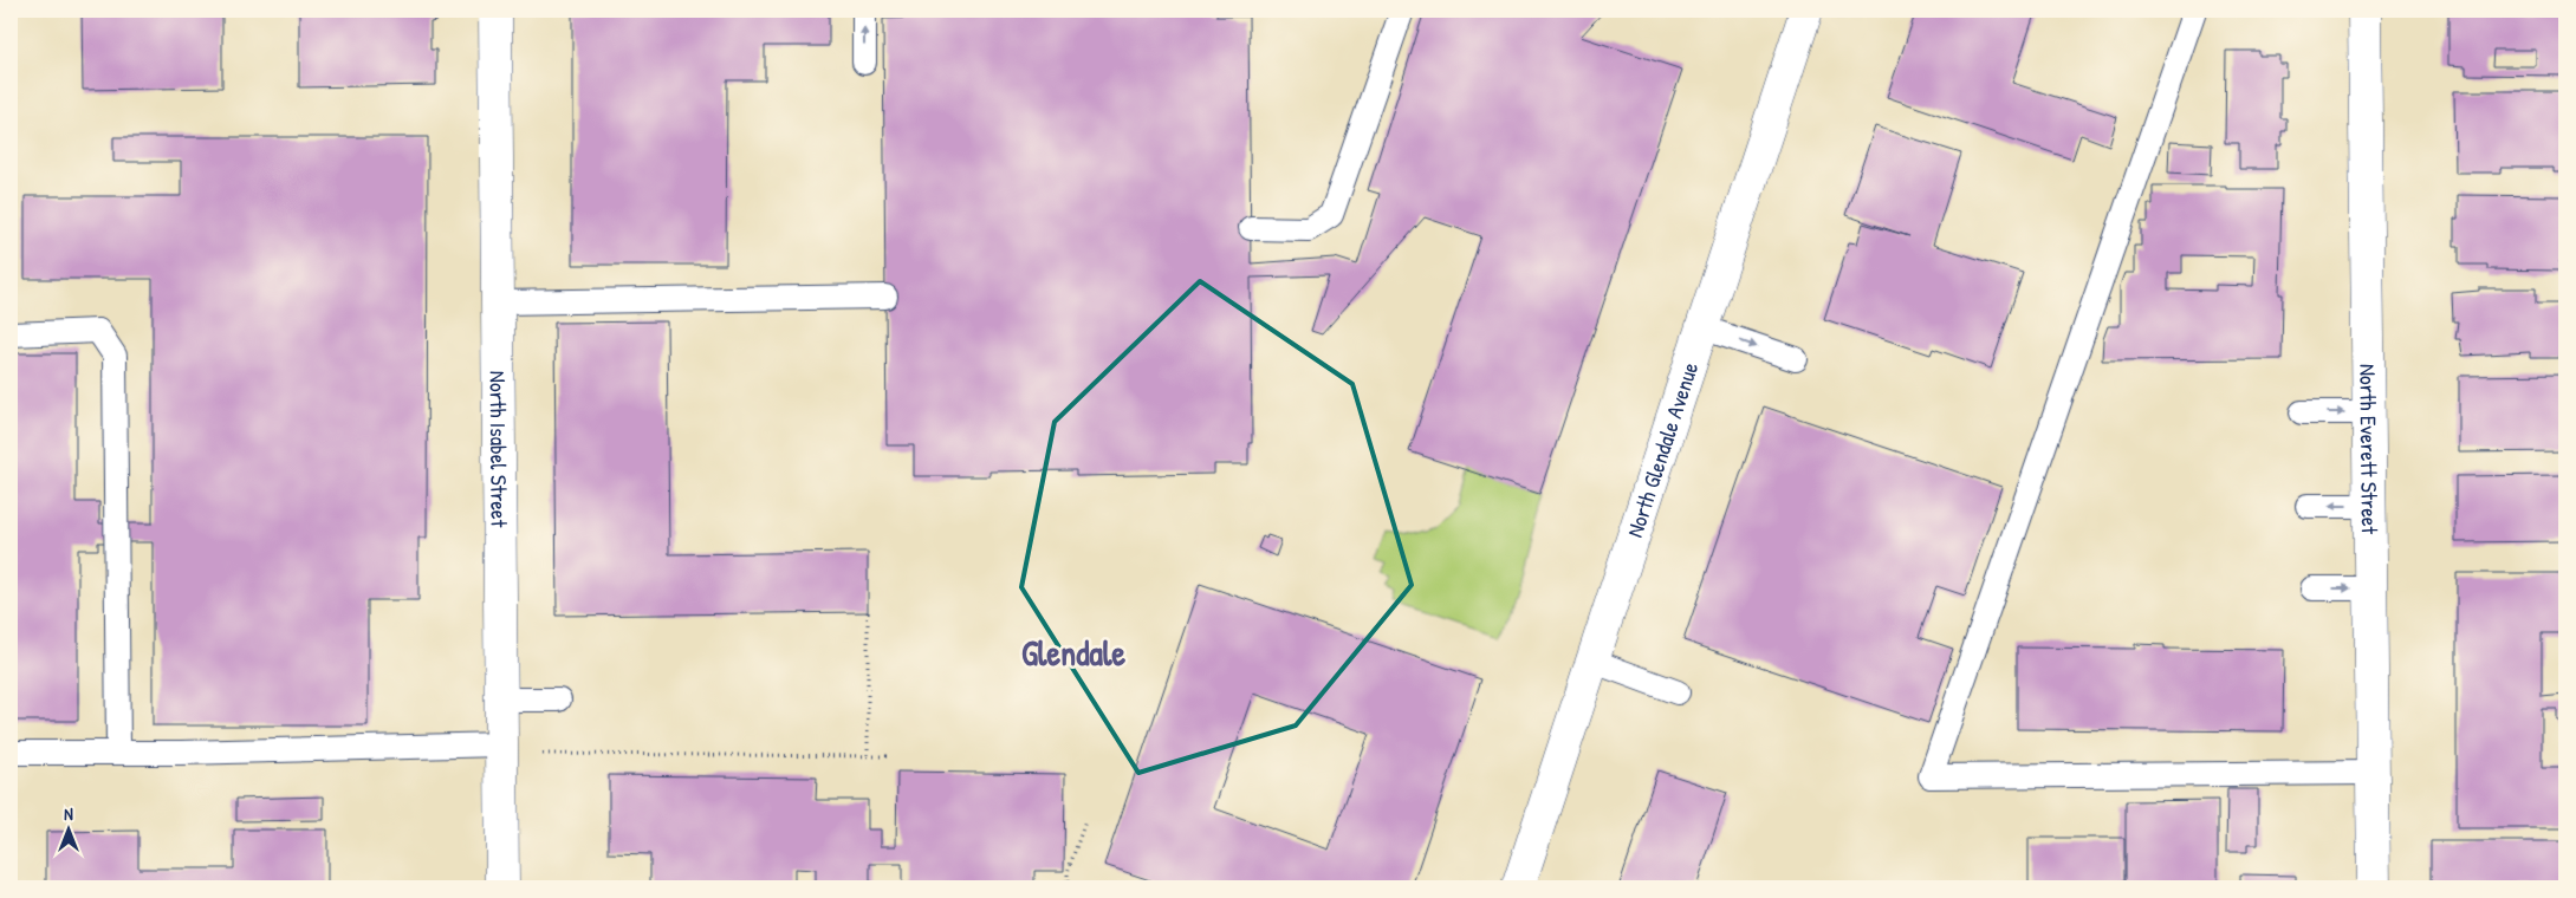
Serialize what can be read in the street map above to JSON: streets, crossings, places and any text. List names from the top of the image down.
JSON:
{
  "streets": {
    "street": ["North Isabel Street", "North Glendale Avenue", "North Everett Street"]
  },
  "districts": ["Glendale"],
  "north": "top"
}
